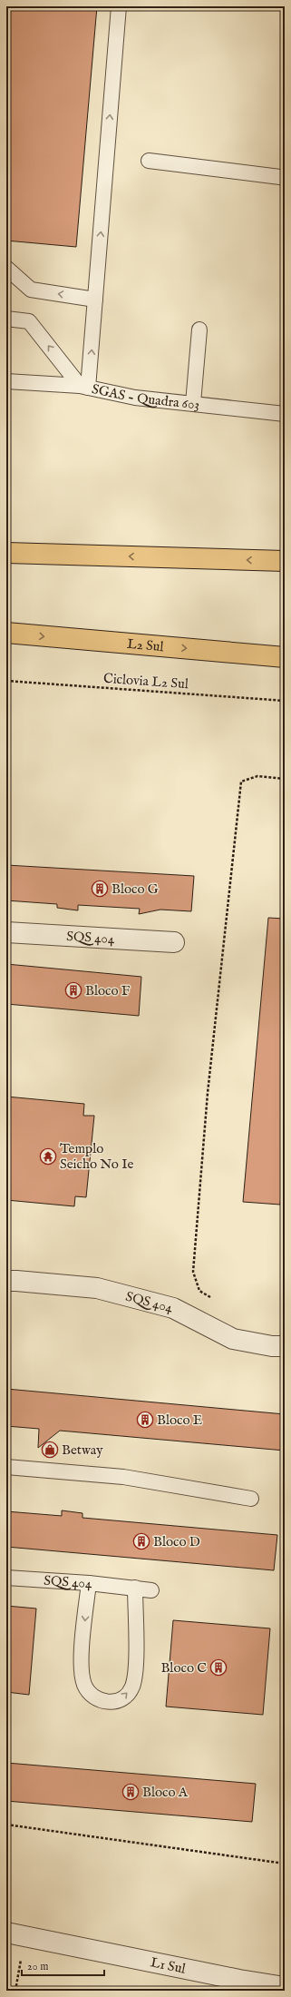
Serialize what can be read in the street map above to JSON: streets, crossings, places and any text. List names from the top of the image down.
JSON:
{
  "streets": {
    "main road": ["L2 Sul"],
    "street": ["SQS 404", "L1 Sul"],
    "lane": ["SGAS - Quadra 603"],
    "path": ["Ciclovia L2 Sul"]
  },
  "places": {
    "building": [
      "Bloco G",
      "Bloco F",
      "Bloco E",
      "Bloco D",
      "Bloco C",
      "Bloco A"
    ],
    "temple": ["Templo Seicho No Ie"],
    "shop": ["Betway"]
  },
  "scale_bar": "20 m"
}
